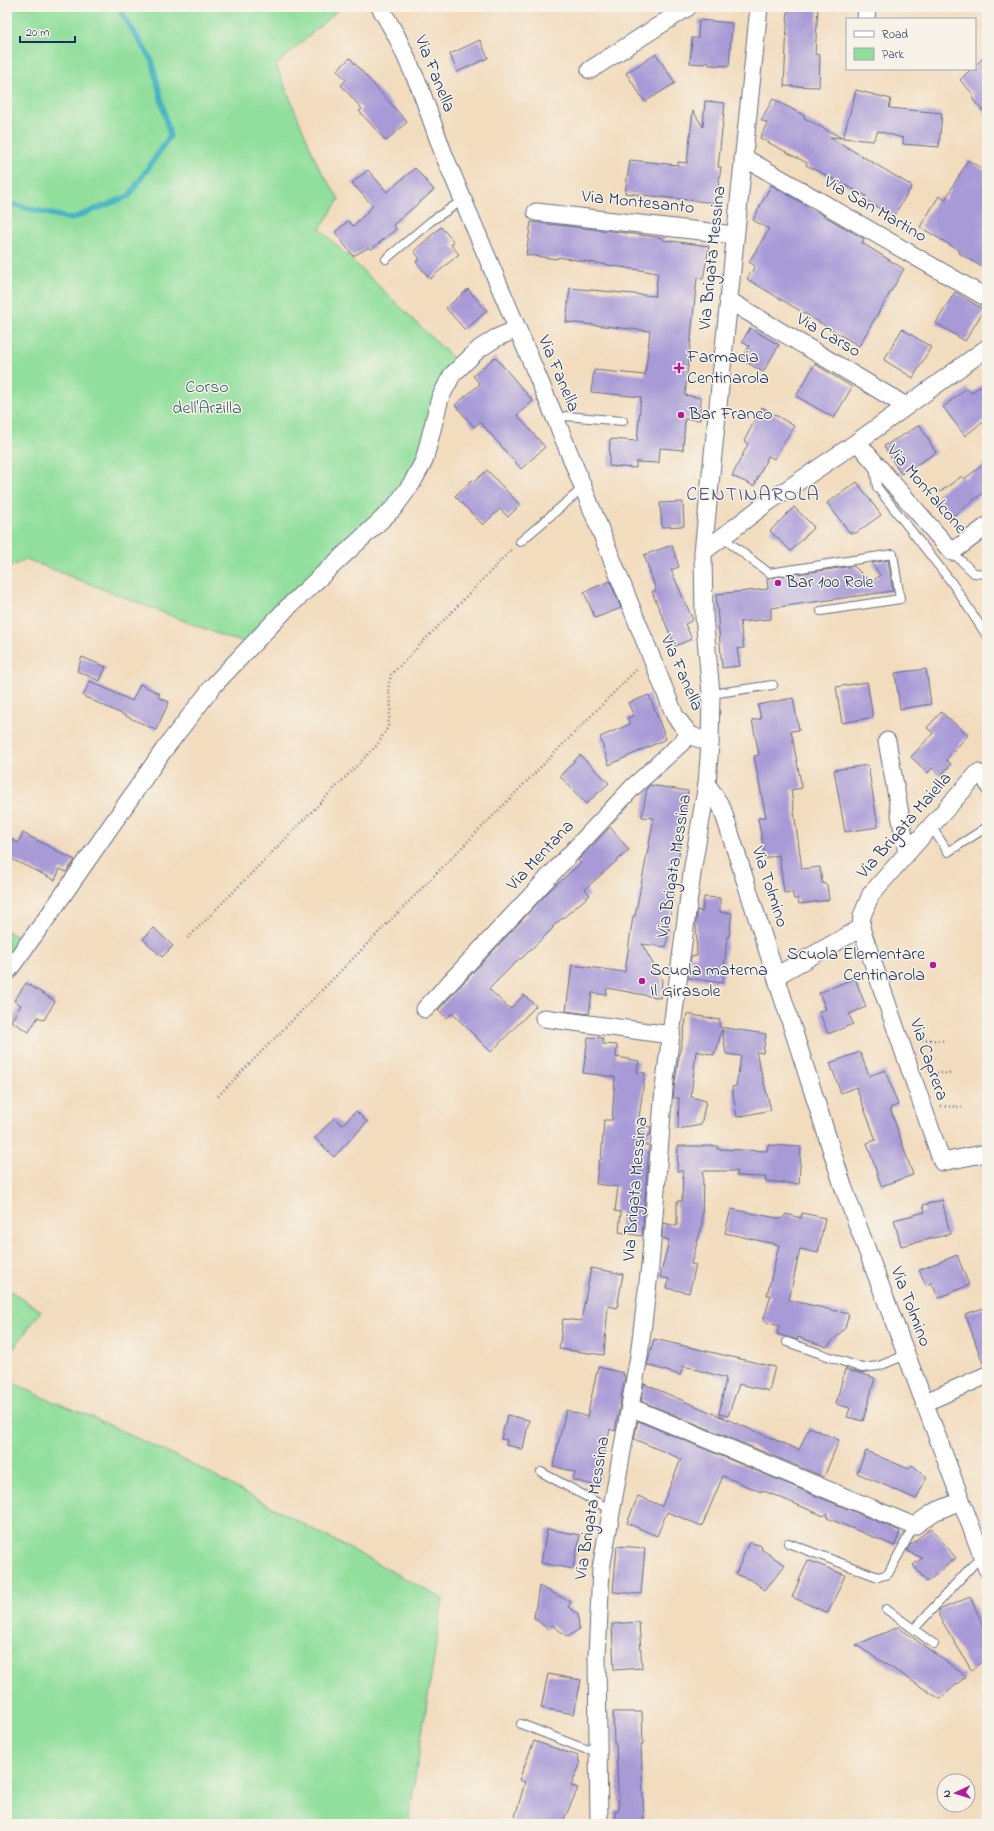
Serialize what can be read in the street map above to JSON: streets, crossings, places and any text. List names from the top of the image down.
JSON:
{
  "streets": {
    "street": [
      "Via Fanella",
      "Via Montesanto",
      "Via San Martino",
      "Via Brigata Messina",
      "Via Carso",
      "Via Monfalcone",
      "Via Brigata Maiella",
      "Via Mentana",
      "Via Tolmino",
      "Via Caprera"
    ]
  },
  "crossings": [
    ["Via Fanella", "Via Brigata Messina"],
    ["Via Fanella", "Via Mentana"],
    ["Via Montesanto", "Via Brigata Messina"],
    ["Via San Martino", "Via Brigata Messina"],
    ["Via Brigata Messina", "Via Carso"],
    ["Via Brigata Messina", "Via Monfalcone"],
    ["Via Brigata Messina", "Via Tolmino"],
    ["Via Carso", "Via Monfalcone"],
    ["Via Brigata Maiella", "Via Caprera"]
  ],
  "districts": ["CENTINAROLA"],
  "parks": ["Corso dell'Arzilla"],
  "places": {
    "health": ["Farmacia Centinarola"],
    "other": [
      "Bar Franco",
      "Bar 100 Role",
      "Scuola Elementare Centinarola",
      "Scuola materna Il Girasole"
    ]
  },
  "legend": ["Road", "Park"],
  "scale_bar": "20 m",
  "north": "left"
}
